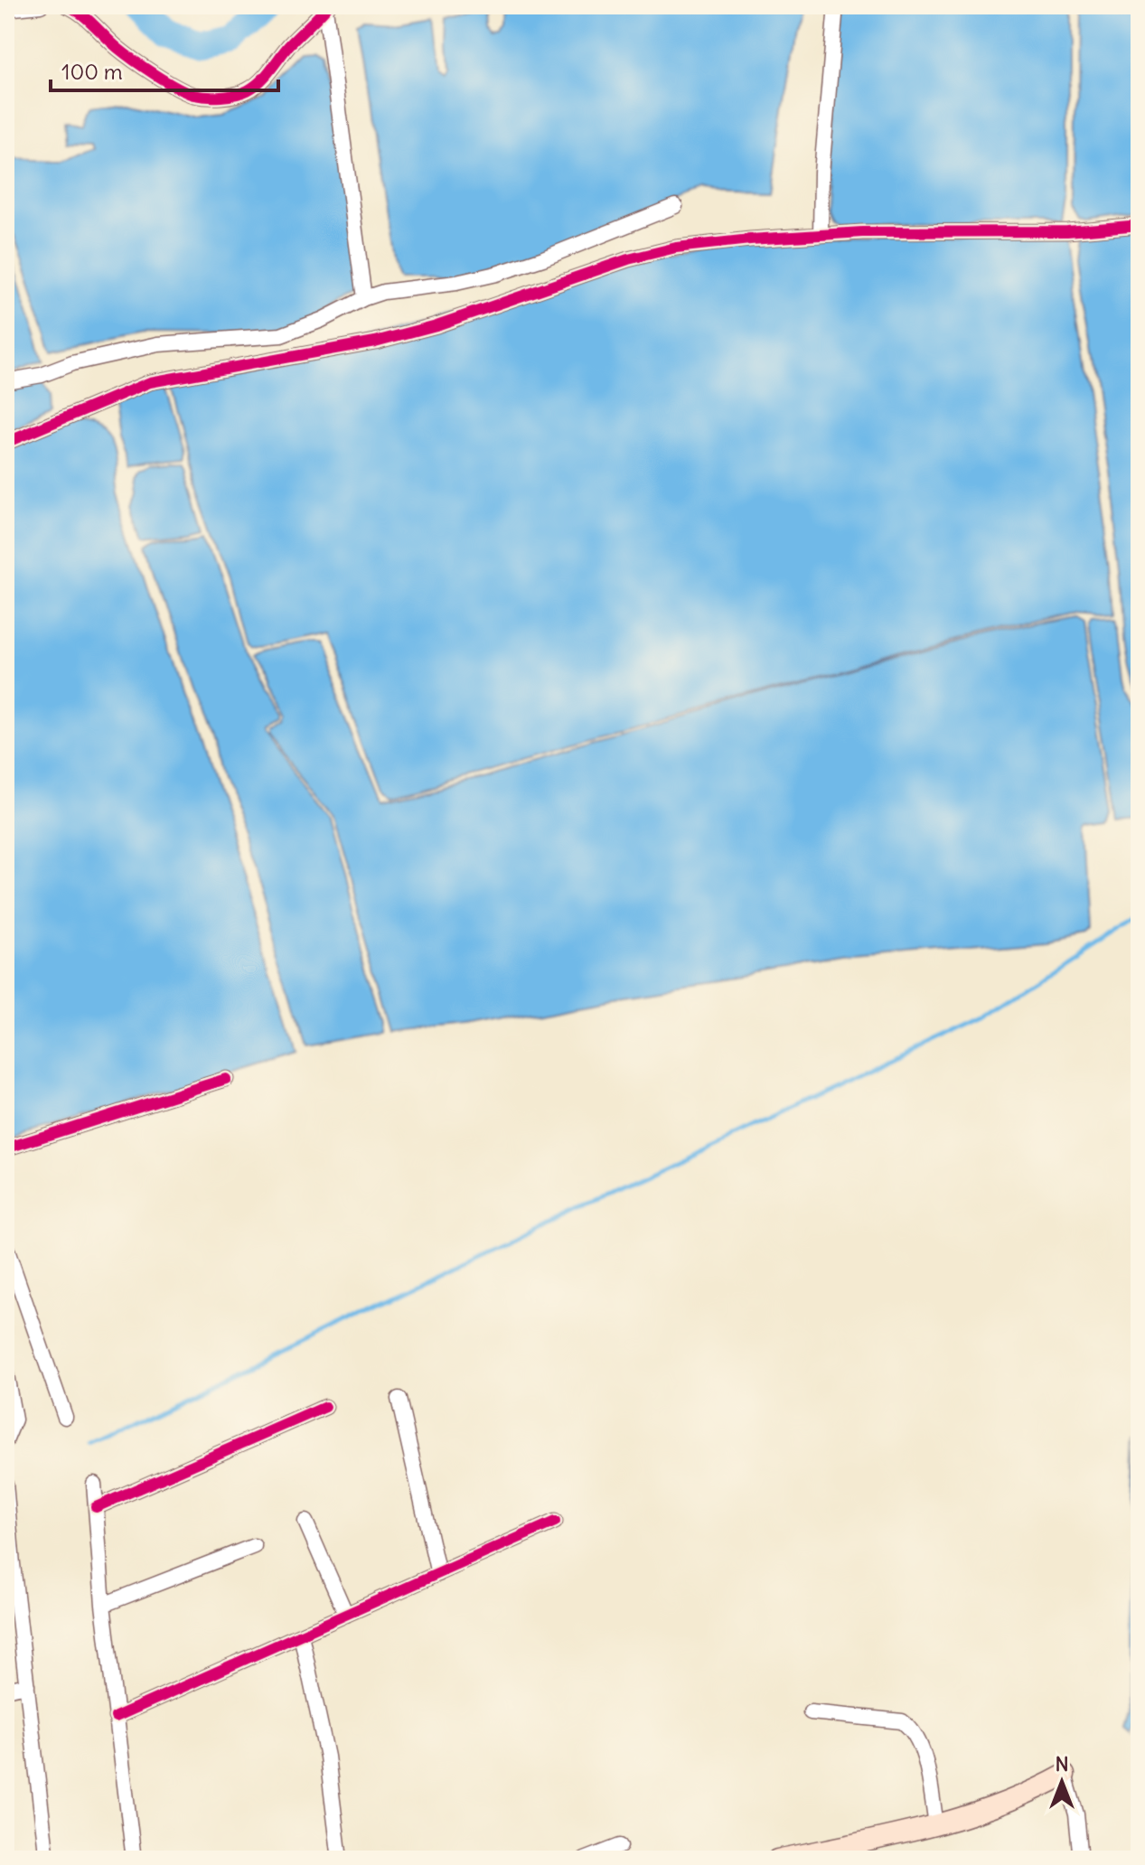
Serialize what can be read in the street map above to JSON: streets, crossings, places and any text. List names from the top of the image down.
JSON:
{
  "scale_bar": "100 m",
  "north": "top"
}
